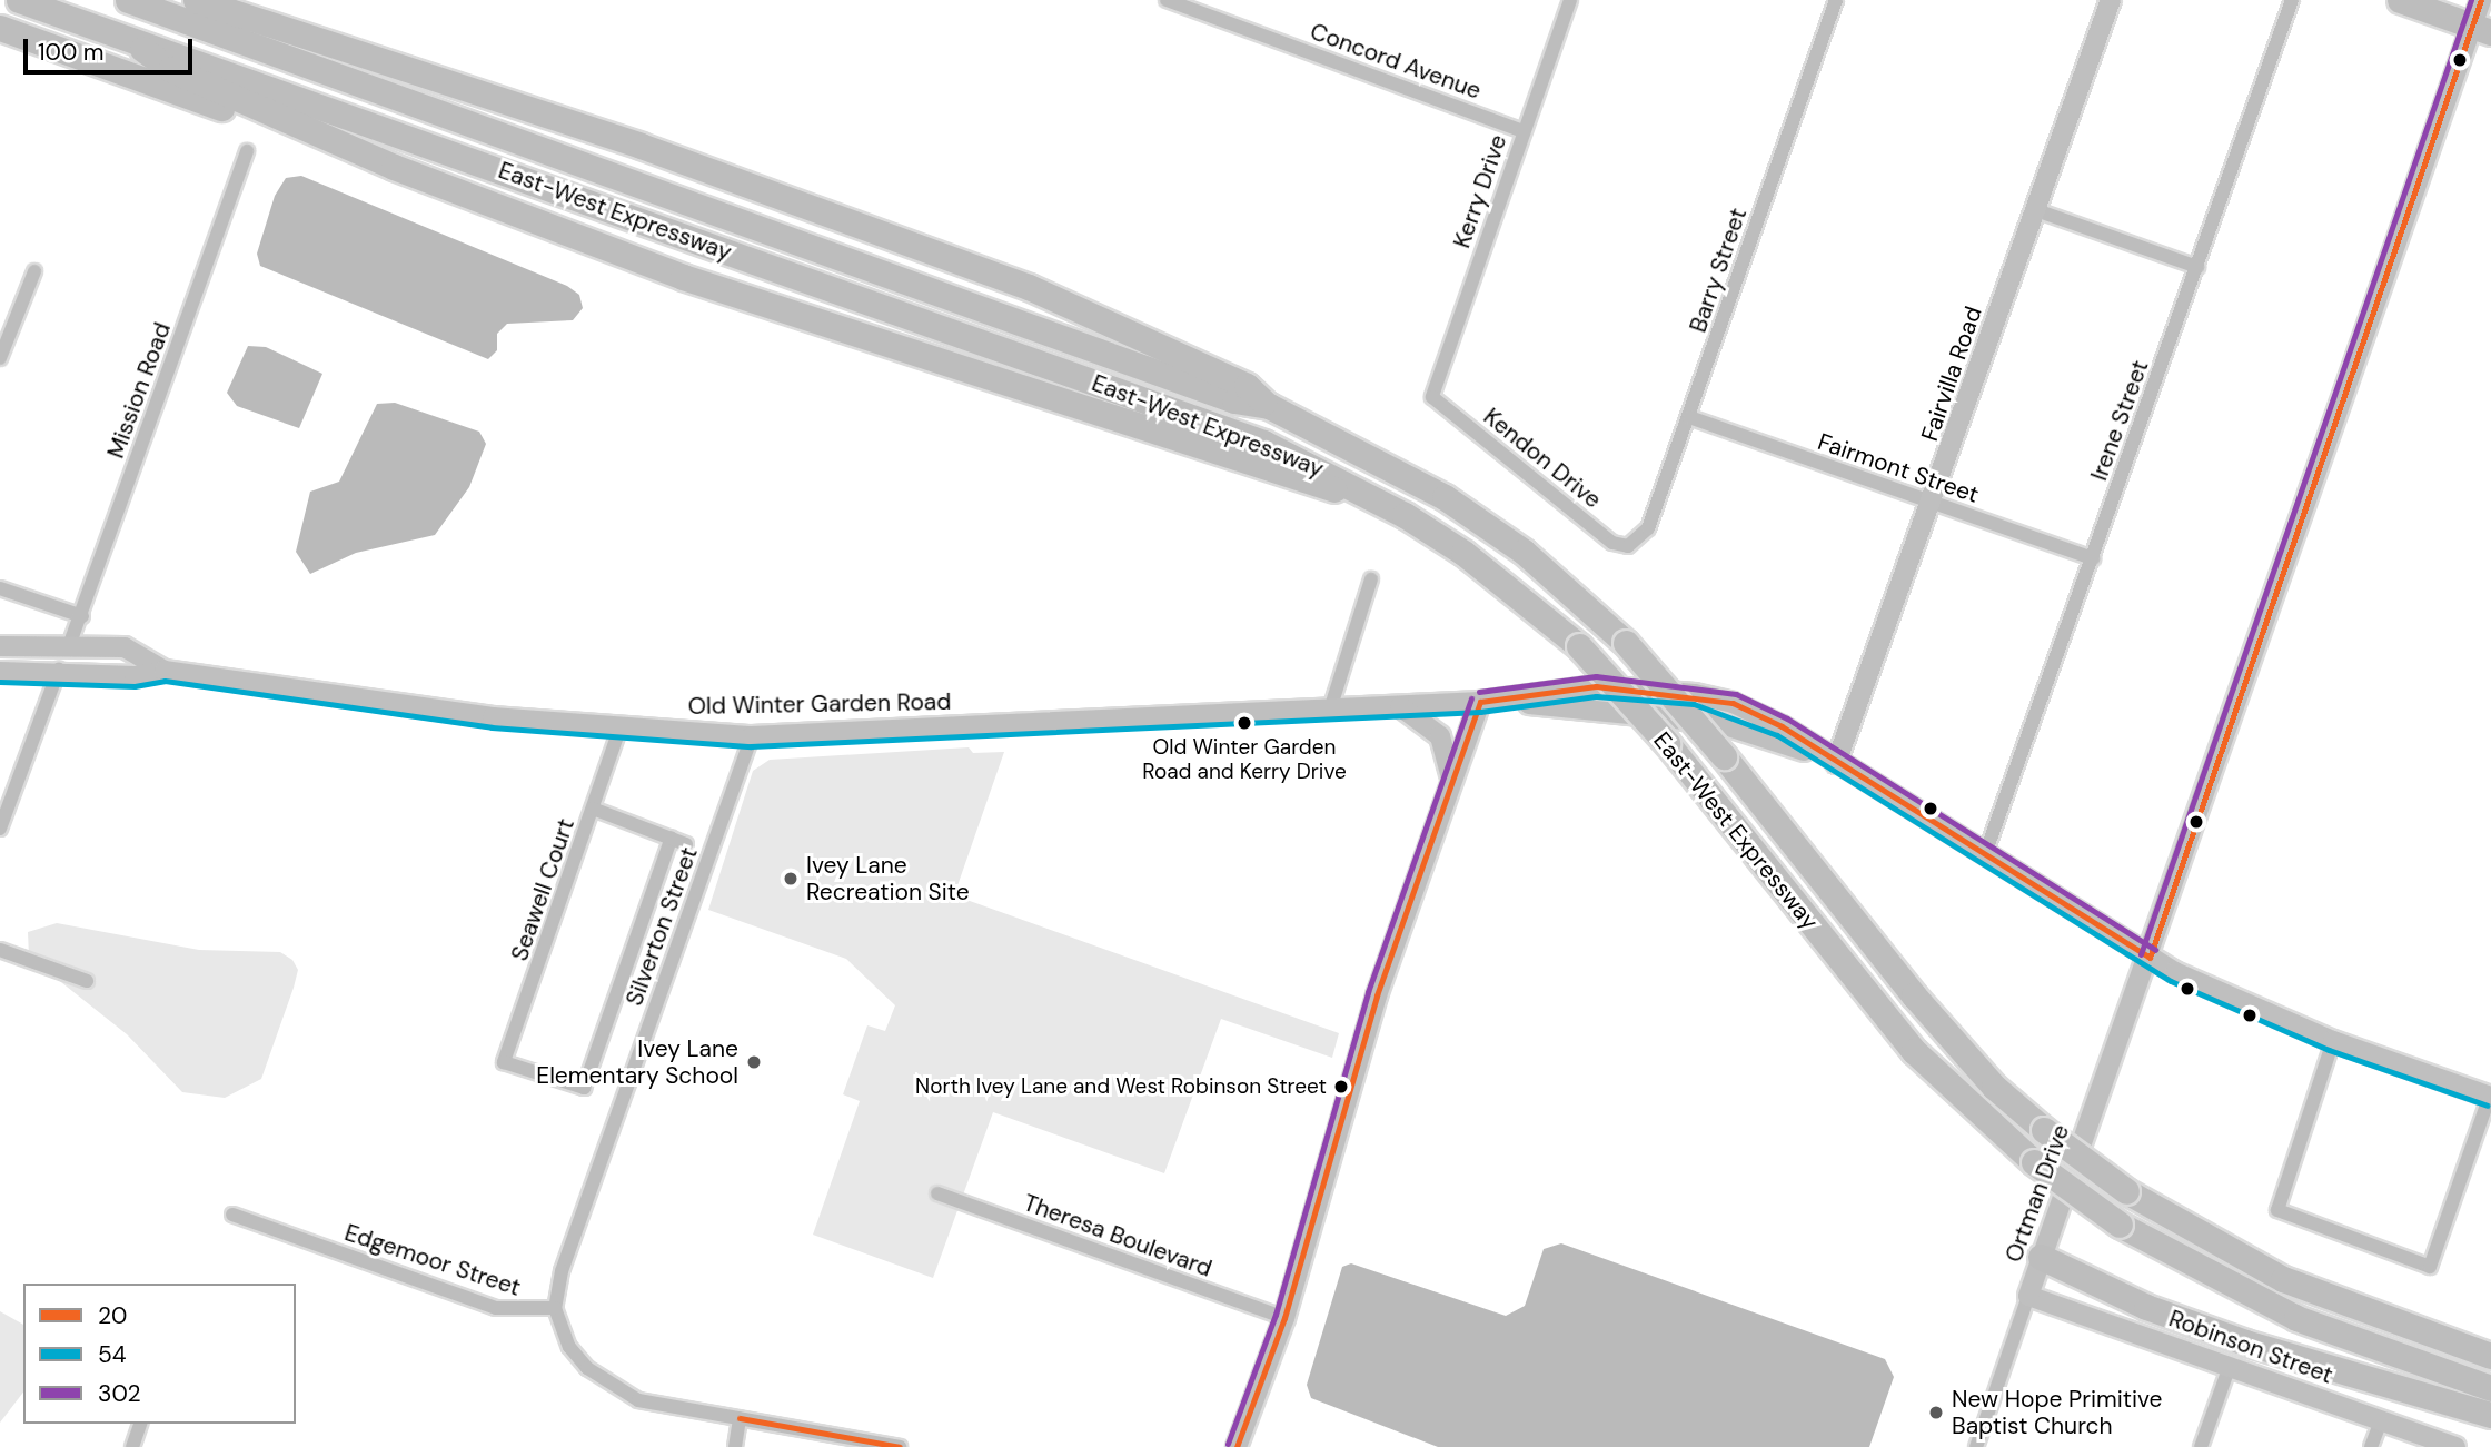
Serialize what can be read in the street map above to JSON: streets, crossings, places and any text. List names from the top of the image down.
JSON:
{
  "streets": {
    "highway": ["East-West Expressway"],
    "main road": [
      "Fairvilla Road",
      "Old Winter Garden Road",
      "Ortman Drive",
      "Robinson Street"
    ],
    "street": [
      "Concord Avenue",
      "Kerry Drive",
      "Barry Street",
      "Mission Road",
      "Irene Street",
      "Kendon Drive",
      "Fairmont Street",
      "Seawell Court",
      "Silverton Street",
      "Theresa Boulevard",
      "Edgemoor Street"
    ]
  },
  "crossings": [
    ["Concord Avenue", "Kerry Drive"],
    ["Kerry Drive", "Kendon Drive"],
    ["Barry Street", "Kendon Drive"],
    ["Barry Street", "Fairmont Street"],
    ["Fairvilla Road", "Fairmont Street"],
    ["Fairvilla Road", "Old Winter Garden Road"],
    ["Mission Road", "Old Winter Garden Road"],
    ["Irene Street", "Fairmont Street"],
    ["Irene Street", "Old Winter Garden Road"],
    ["Old Winter Garden Road", "Seawell Court"],
    ["Old Winter Garden Road", "Silverton Street"],
    ["Old Winter Garden Road", "Ortman Drive"],
    ["Silverton Street", "Edgemoor Street"],
    ["Ortman Drive", "Robinson Street"]
  ],
  "places": [
    "Old Winter Garden Road and Kerry Drive",
    "Ivey Lane Recreation Site",
    "Ivey Lane Elementary School",
    "North Ivey Lane and West Robinson Street",
    "New Hope Primitive Baptist Church"
  ],
  "lines": ["transit line 20", "transit line 302", "transit line 54"],
  "legend": ["20", "54", "302"],
  "scale_bar": "100 m"
}
